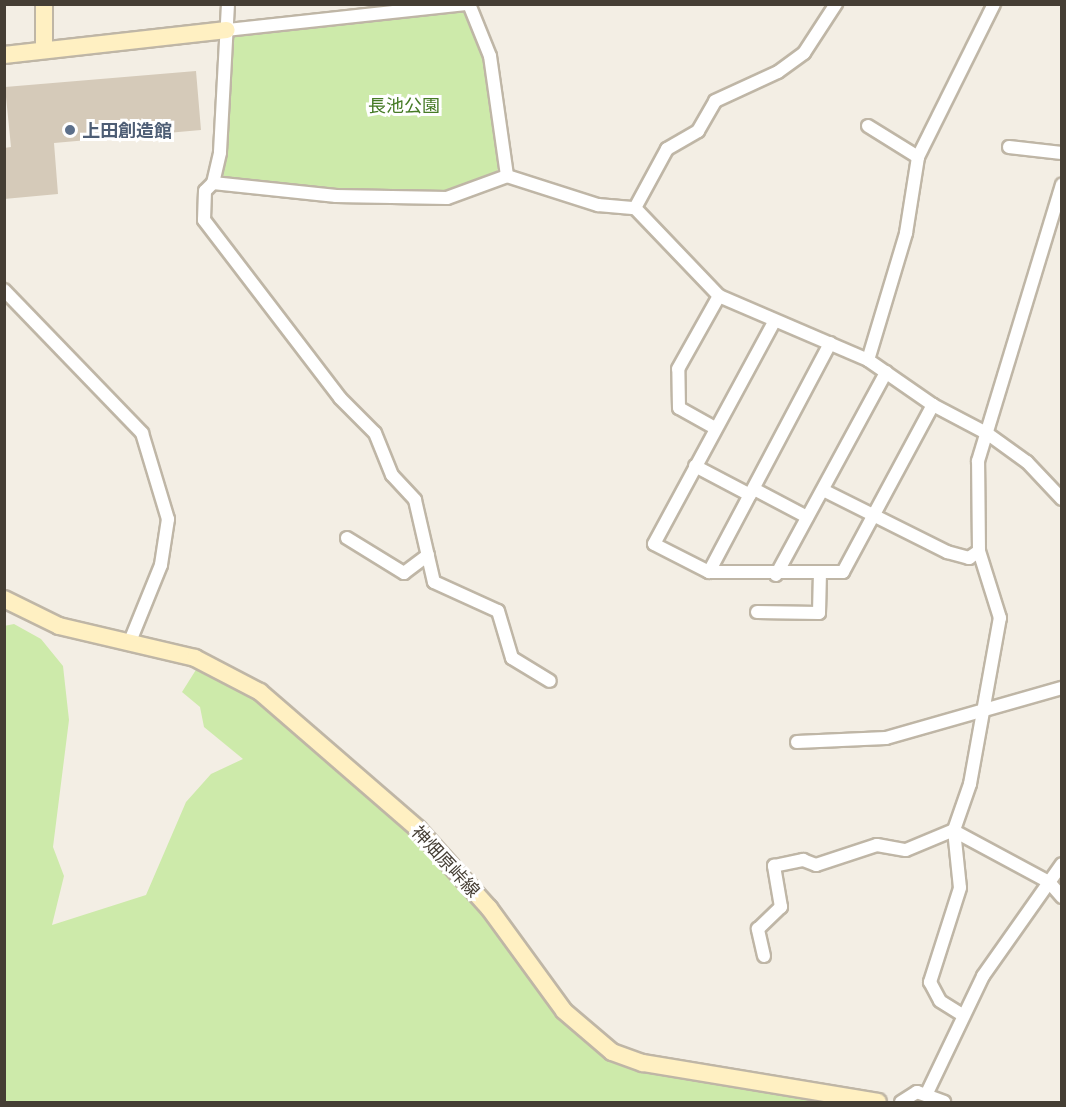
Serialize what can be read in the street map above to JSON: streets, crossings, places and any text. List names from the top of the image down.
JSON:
{
  "streets": {
    "street": ["神畑原峠線"]
  },
  "parks": ["長池公園"],
  "places": ["上田創造館"]
}
